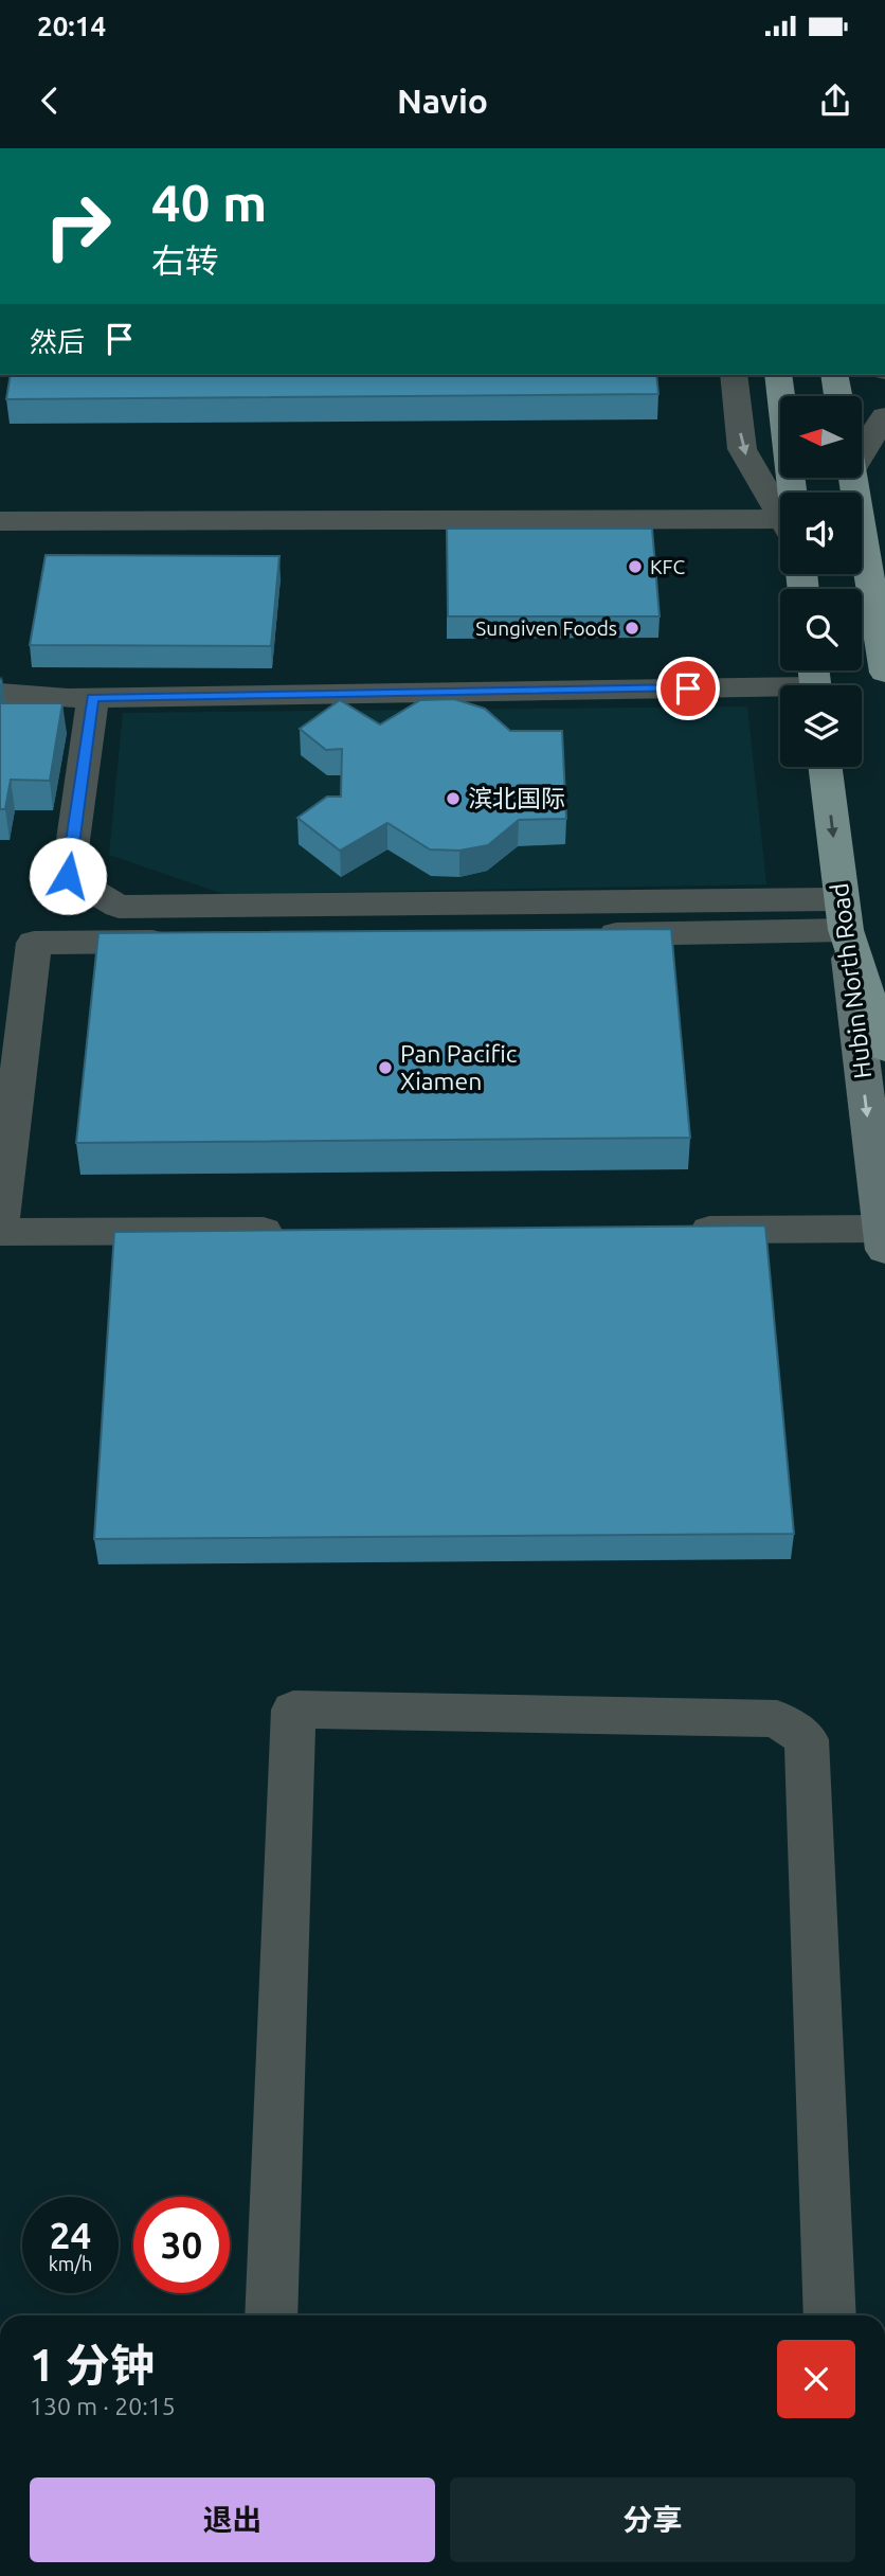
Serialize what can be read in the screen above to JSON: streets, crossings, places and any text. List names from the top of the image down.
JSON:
{
  "streets": {
    "main road": ["Hubin North Road"]
  },
  "one_way": ["Hubin North Road"],
  "places": [
    "KFC",
    "Sungiven Foods",
    "滨北国际",
    "Pan Pacific Xiamen"
  ],
  "north": "left",
  "page": {
    "status": "20:14",
    "header": "Navio",
    "turn": ["40 m", "右转"],
    "then": "然后",
    "speed": "24 km/h",
    "limit": "30",
    "heading": ["1 分钟", "130 m · 20:15"],
    "buttons": ["退出", "分享"]
  }
}
